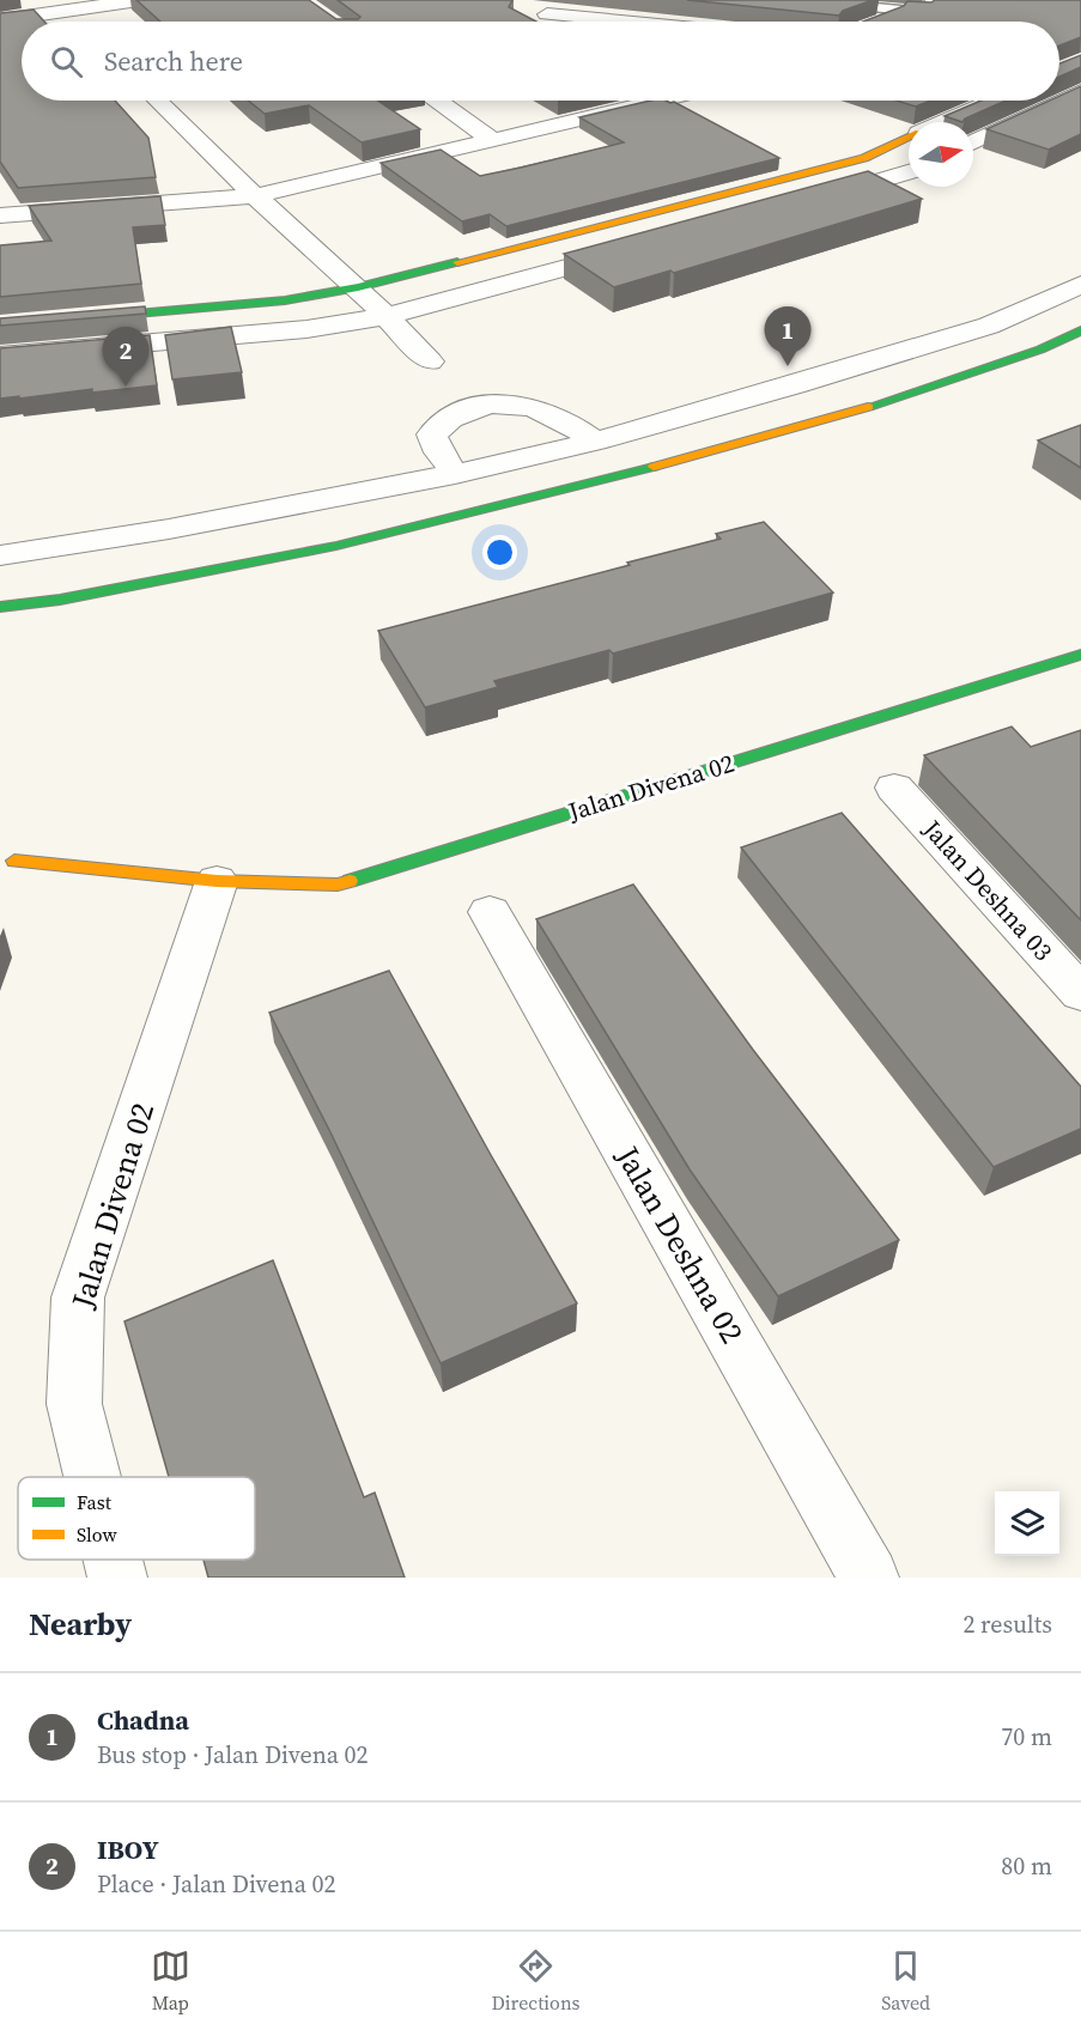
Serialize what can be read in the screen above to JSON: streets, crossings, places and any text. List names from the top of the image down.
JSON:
{
  "streets": {
    "street": ["Jalan Divena 02", "Jalan Deshna 03", "Jalan Deshna 02"]
  },
  "legend": ["Fast", "Slow"],
  "north": "right",
  "page": {
    "search": "Search here",
    "pins": ["1", "2"],
    "heading": ["Nearby", "2 results"],
    "list": [
      {
        "mark": "1",
        "name": "Chadna",
        "note": "Bus stop · Jalan Divena 02",
        "value": "70 m"
      },
      {
        "mark": "2",
        "name": "IBOY",
        "note": "Place · Jalan Divena 02",
        "value": "80 m"
      }
    ],
    "nav": ["Map", "Directions", "Saved"]
  }
}
